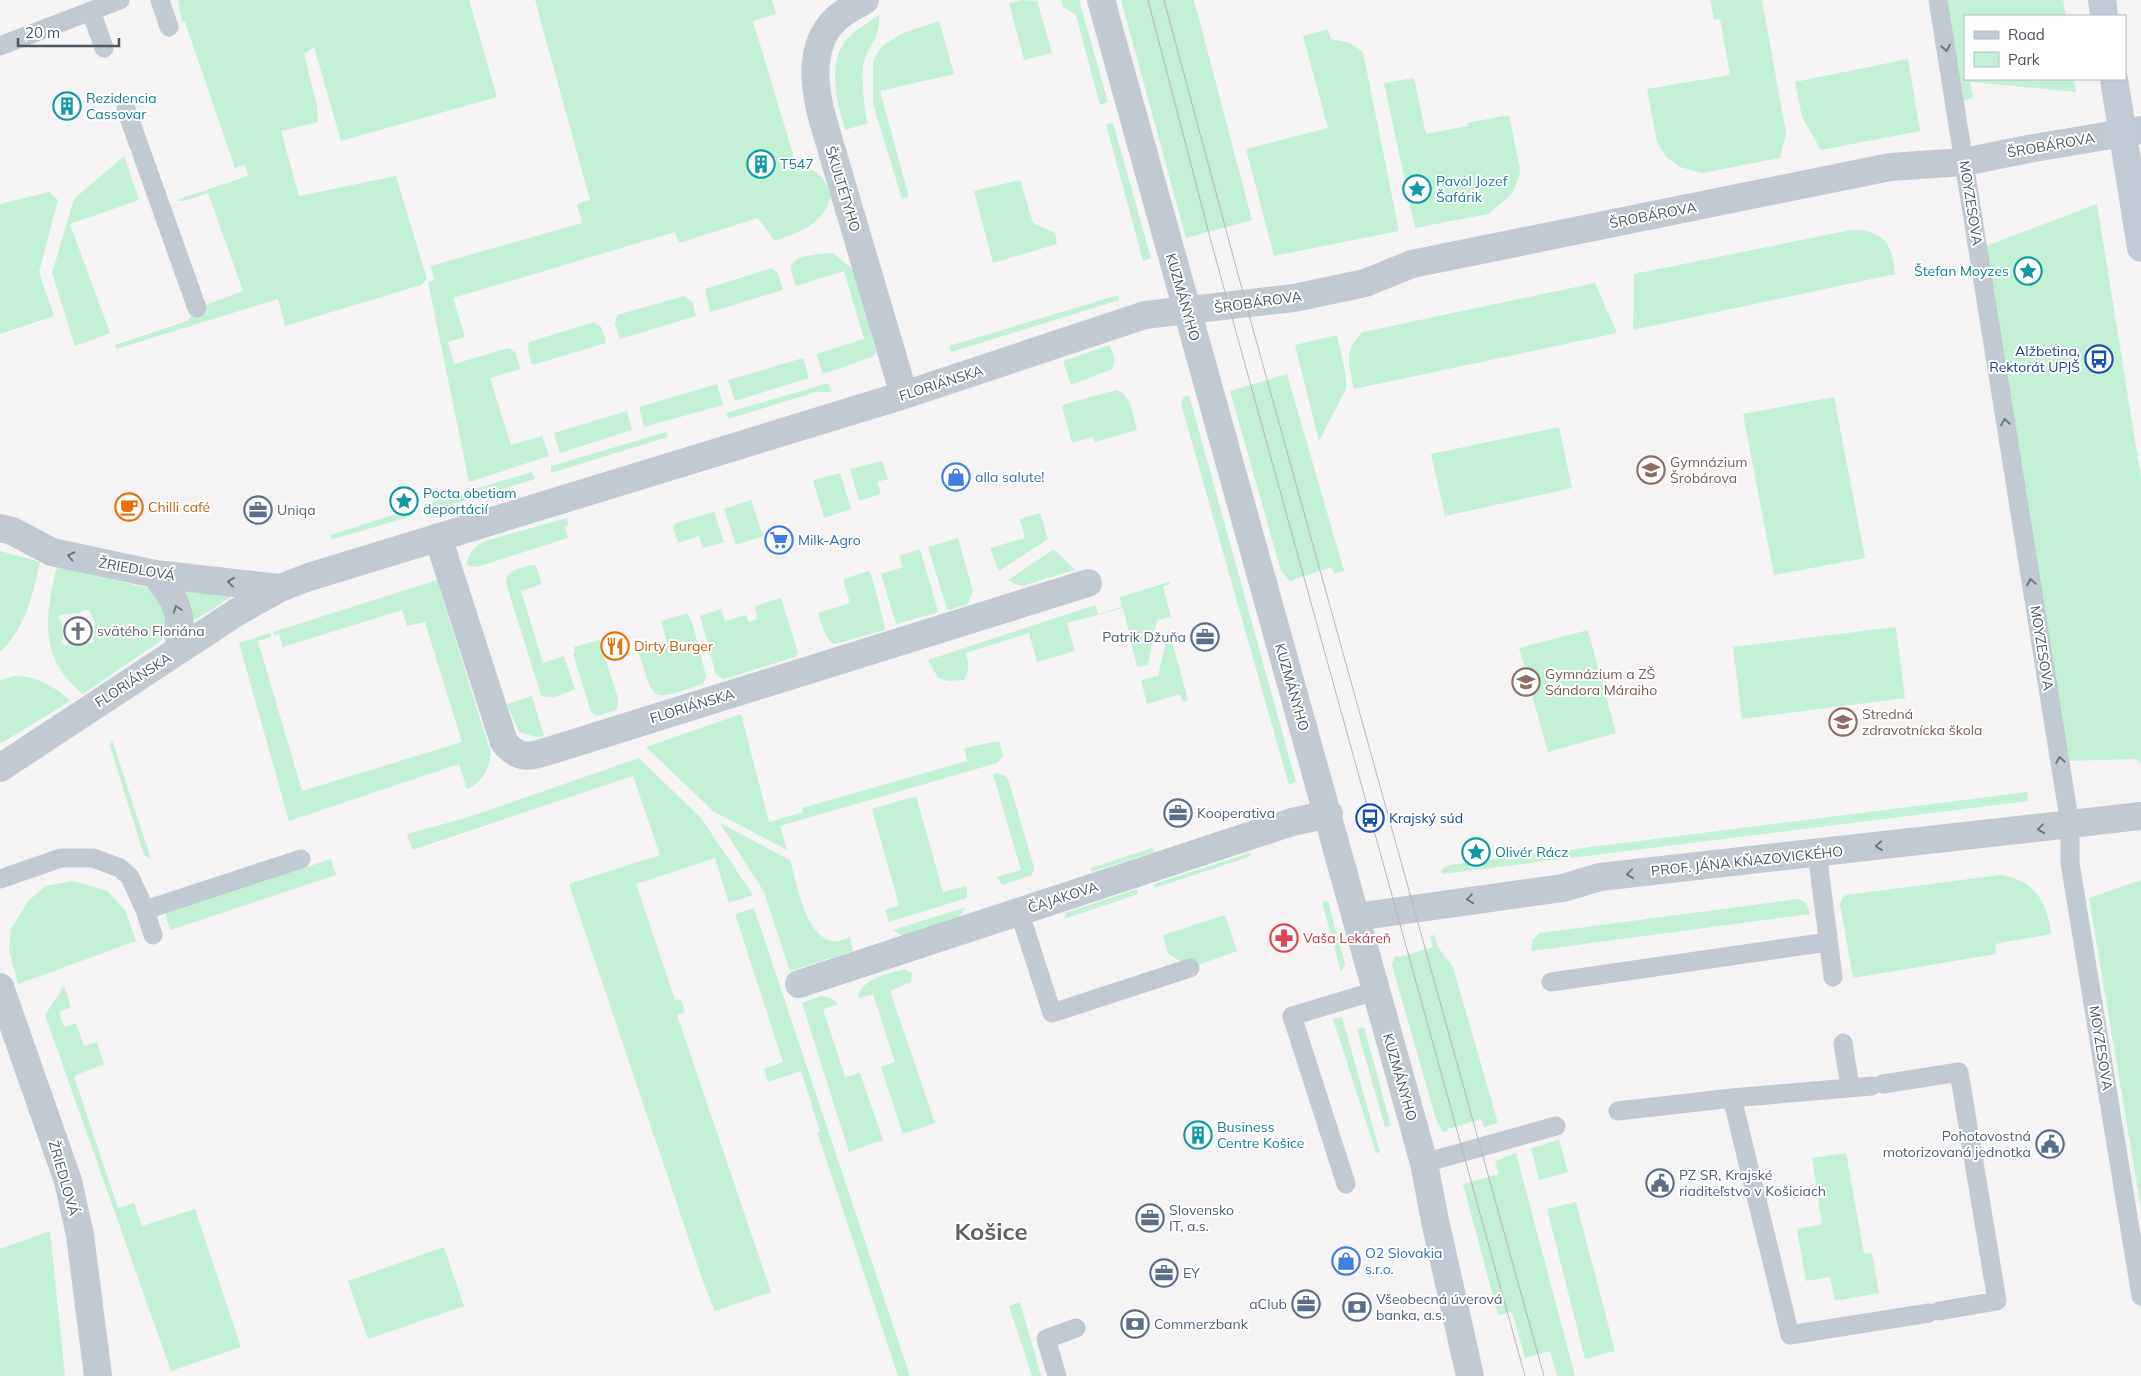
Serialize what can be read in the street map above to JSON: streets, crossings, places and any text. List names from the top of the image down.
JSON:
{
  "streets": {
    "street": [
      "ŠROBÁROVA",
      "ŠKULTÉTYHO",
      "KUZMÁNYHO",
      "FLORIÁNSKA",
      "ŽRIEDLOVÁ",
      "PROF. JÁNA KŇAZOVICKÉHO",
      "ČAJAKOVA"
    ],
    "lane": ["MOYZESOVA"]
  },
  "crossings": [
    ["ŠROBÁROVA", "MOYZESOVA"],
    ["ŠROBÁROVA", "KUZMÁNYHO"],
    ["ŠROBÁROVA", "FLORIÁNSKA"],
    ["ŠKULTÉTYHO", "FLORIÁNSKA"],
    ["MOYZESOVA", "PROF. JÁNA KŇAZOVICKÉHO"],
    ["KUZMÁNYHO", "FLORIÁNSKA"],
    ["KUZMÁNYHO", "PROF. JÁNA KŇAZOVICKÉHO"],
    ["KUZMÁNYHO", "ČAJAKOVA"],
    ["FLORIÁNSKA", "ŽRIEDLOVÁ"]
  ],
  "one_way": ["ŽRIEDLOVÁ", "PROF. JÁNA KŇAZOVICKÉHO"],
  "districts": ["Košice"],
  "places": {
    "building": ["Rezidencia Cassovar", "T547", "Business Centre Košice"],
    "place": [
      "Pavol Jozef Šafárik",
      "Štefan Moyzes",
      "Pocta obetiam deportácií",
      "Olivér Rácz"
    ],
    "bus stop": ["Alžbetina, Rektorát UPJŠ", "Krajský súd"],
    "school or university": ["Gymnázium Šrobárova", "Gymnázium a ZŠ Sándora Máraiho", "Stredná zdravotnícka škola"],
    "shop": ["alla salute!", "O2 Slovakia s.r.o."],
    "cafe": ["Chilli café"],
    "office": [
      "Uniqa",
      "Patrik Džuňa",
      "Kooperativa",
      "Slovensko IT, a.s.",
      "EY",
      "aClub"
    ],
    "supermarket": ["Milk-Agro"],
    "church": ["svätého Floriána"],
    "restaurant": ["Dirty Burger"],
    "pharmacy": ["Vaša Lekáreň"],
    "public building": ["Pohotovostná motorizovaná jednotka", "PZ SR, Krajské riaditeľstvo v Košiciach"],
    "bank": ["Všeobecná úverová banka, a.s.", "Commerzbank"]
  },
  "legend": ["Road", "Park"],
  "scale_bar": "20 m"
}
